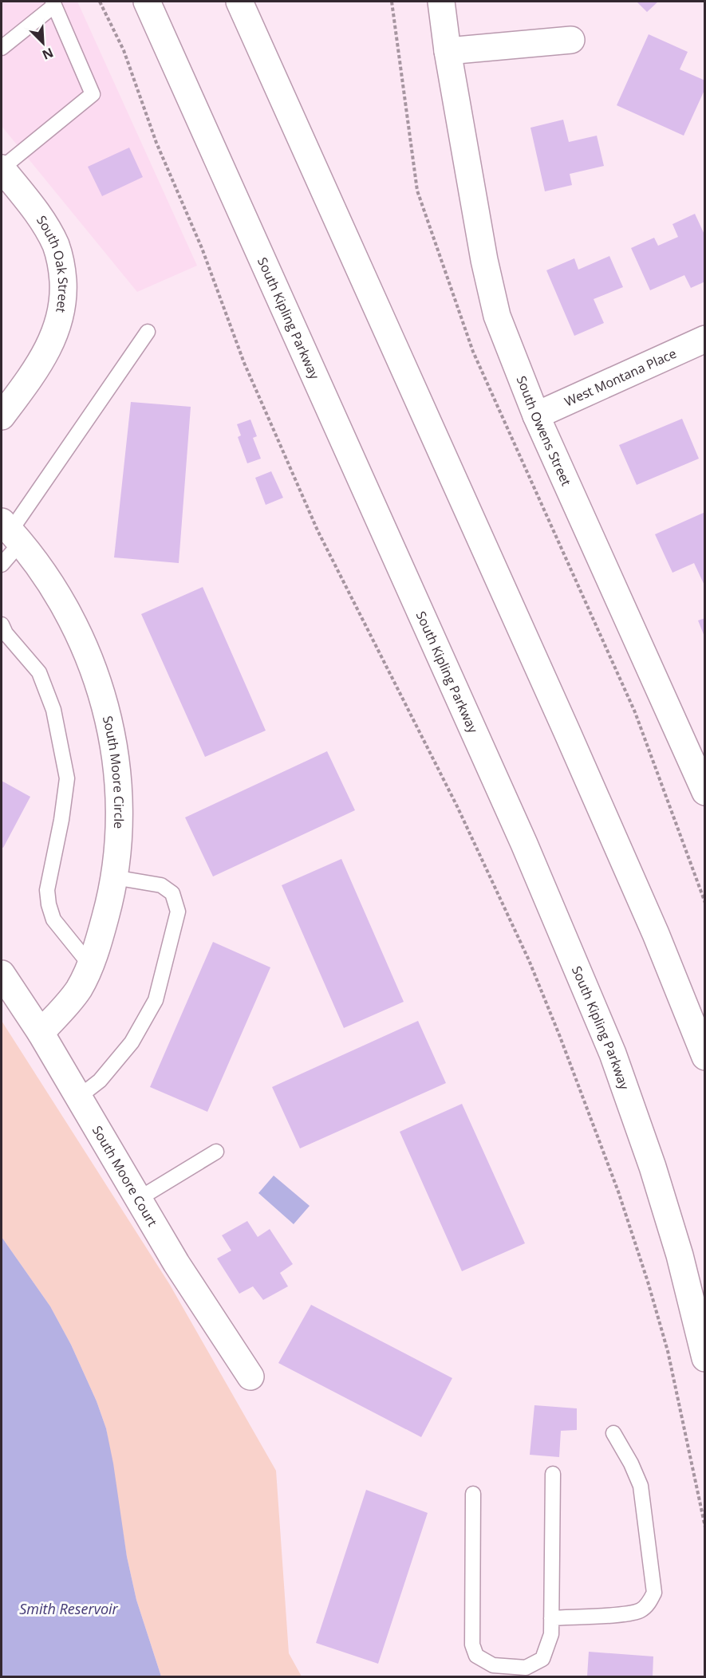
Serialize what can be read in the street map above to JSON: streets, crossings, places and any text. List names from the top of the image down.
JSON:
{
  "streets": {
    "main road": [
      "South Oak Street",
      "South Kipling Parkway",
      "West Montana Place",
      "South Owens Street",
      "South Moore Circle",
      "South Moore Court"
    ]
  },
  "crossings": [
    ["West Montana Place", "South Owens Street"],
    ["South Moore Circle", "South Moore Court"]
  ],
  "water": ["Smith Reservoir"],
  "north": "bottom right"
}
